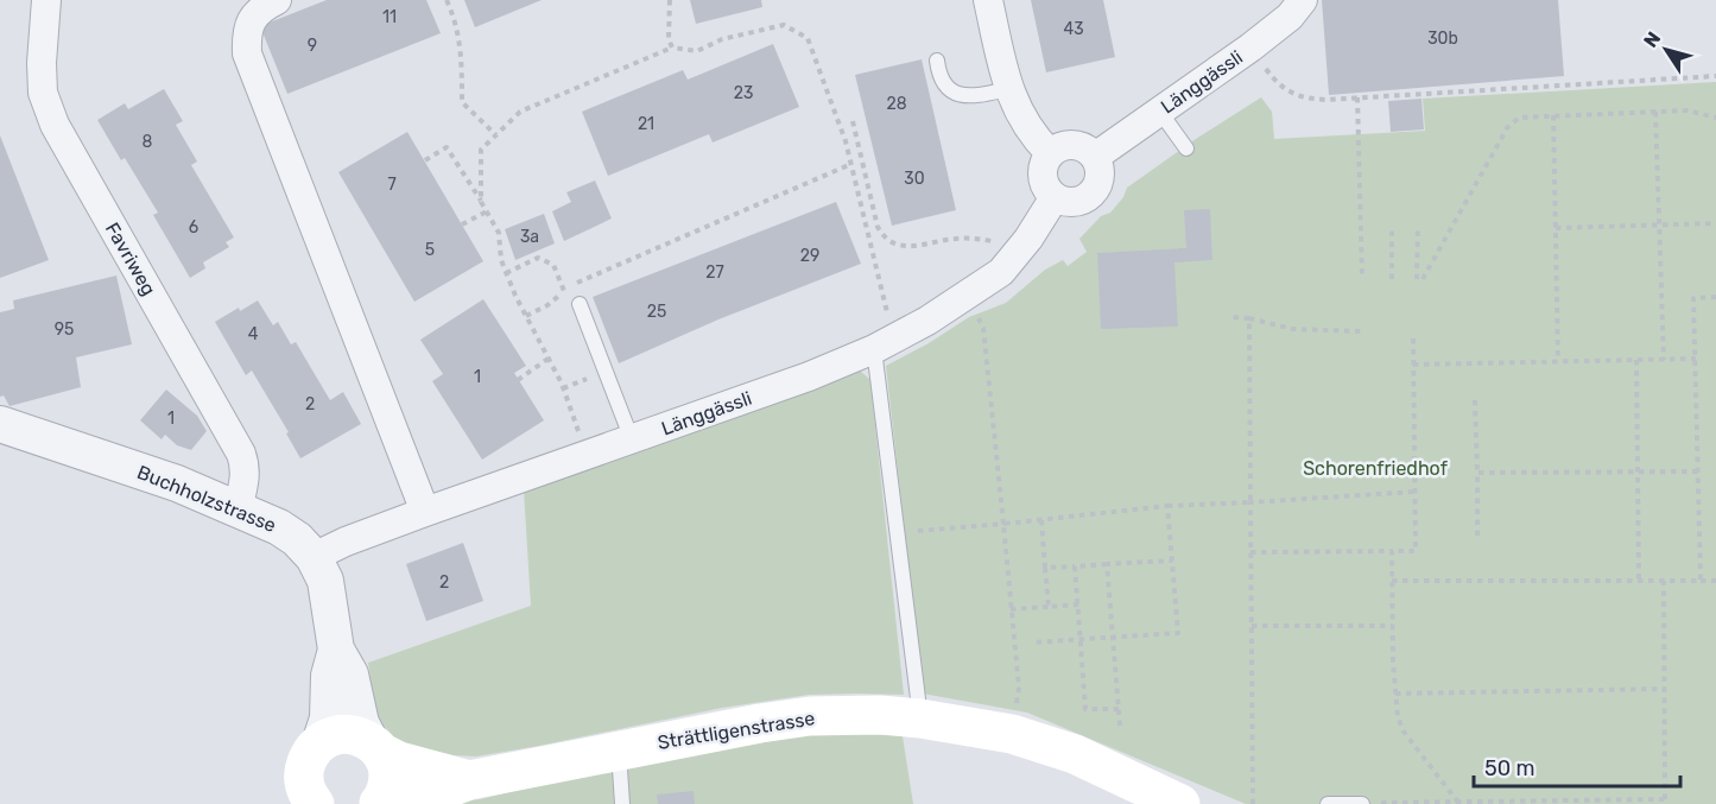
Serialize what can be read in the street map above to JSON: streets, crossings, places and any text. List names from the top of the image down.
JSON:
{
  "streets": {
    "main road": ["Strättligenstrasse"],
    "street": ["Länggässli", "Favriweg", "Buchholzstrasse"]
  },
  "crossings": [
    ["Länggässli", "Buchholzstrasse"],
    ["Favriweg", "Buchholzstrasse"],
    ["Buchholzstrasse", "Strättligenstrasse"]
  ],
  "parks": ["Schorenfriedhof"],
  "house_numbers": [
    "11",
    "43",
    "30b",
    "9",
    "23",
    "28",
    "21",
    "8",
    "30",
    "7",
    "6",
    "3a",
    "5",
    "29",
    "27",
    "25",
    "95",
    "4",
    "1",
    "2",
    "1",
    "2"
  ],
  "scale_bar": "50 m",
  "north": "top left"
}
